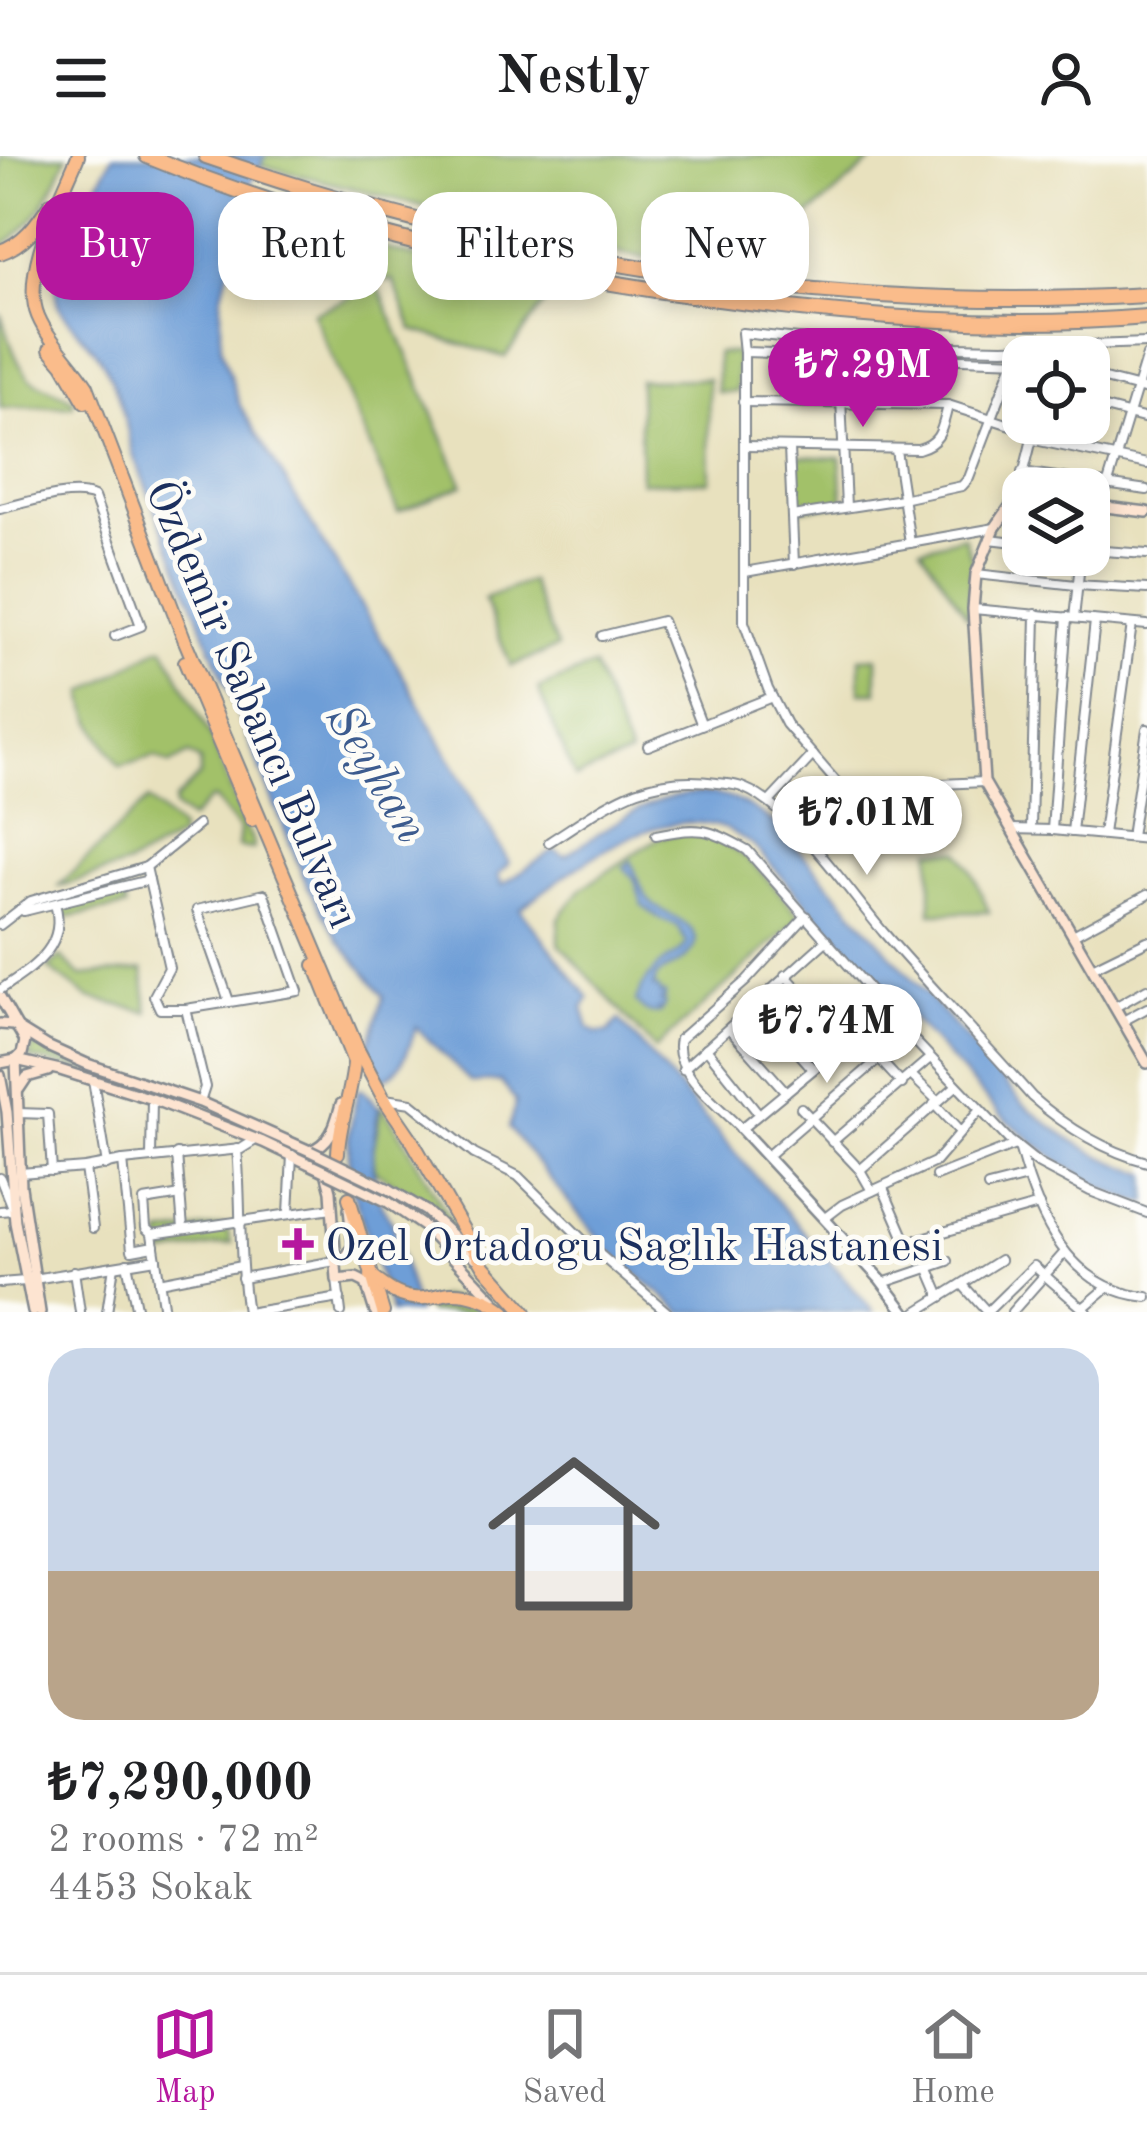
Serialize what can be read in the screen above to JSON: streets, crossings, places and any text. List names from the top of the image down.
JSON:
{
  "streets": {
    "main road": ["Özdemir Sabancı Bulvarı"]
  },
  "water": ["Seyhan"],
  "places": {
    "health": ["Ozel Ortadogu Saglık Hastanesi"]
  },
  "page": {
    "header": "Nestly",
    "chip": [
      "Buy",
      "Rent",
      "Filters",
      "New"
    ],
    "price": ["₺7.29M", "₺7.01M", "₺7.74M"],
    "list": [
      {
        "name": "₺7,290,000",
        "note": "2 rooms · 72 m² · 4453 Sokak"
      }
    ],
    "tabs": ["Map", "Saved", "Home"]
  }
}
